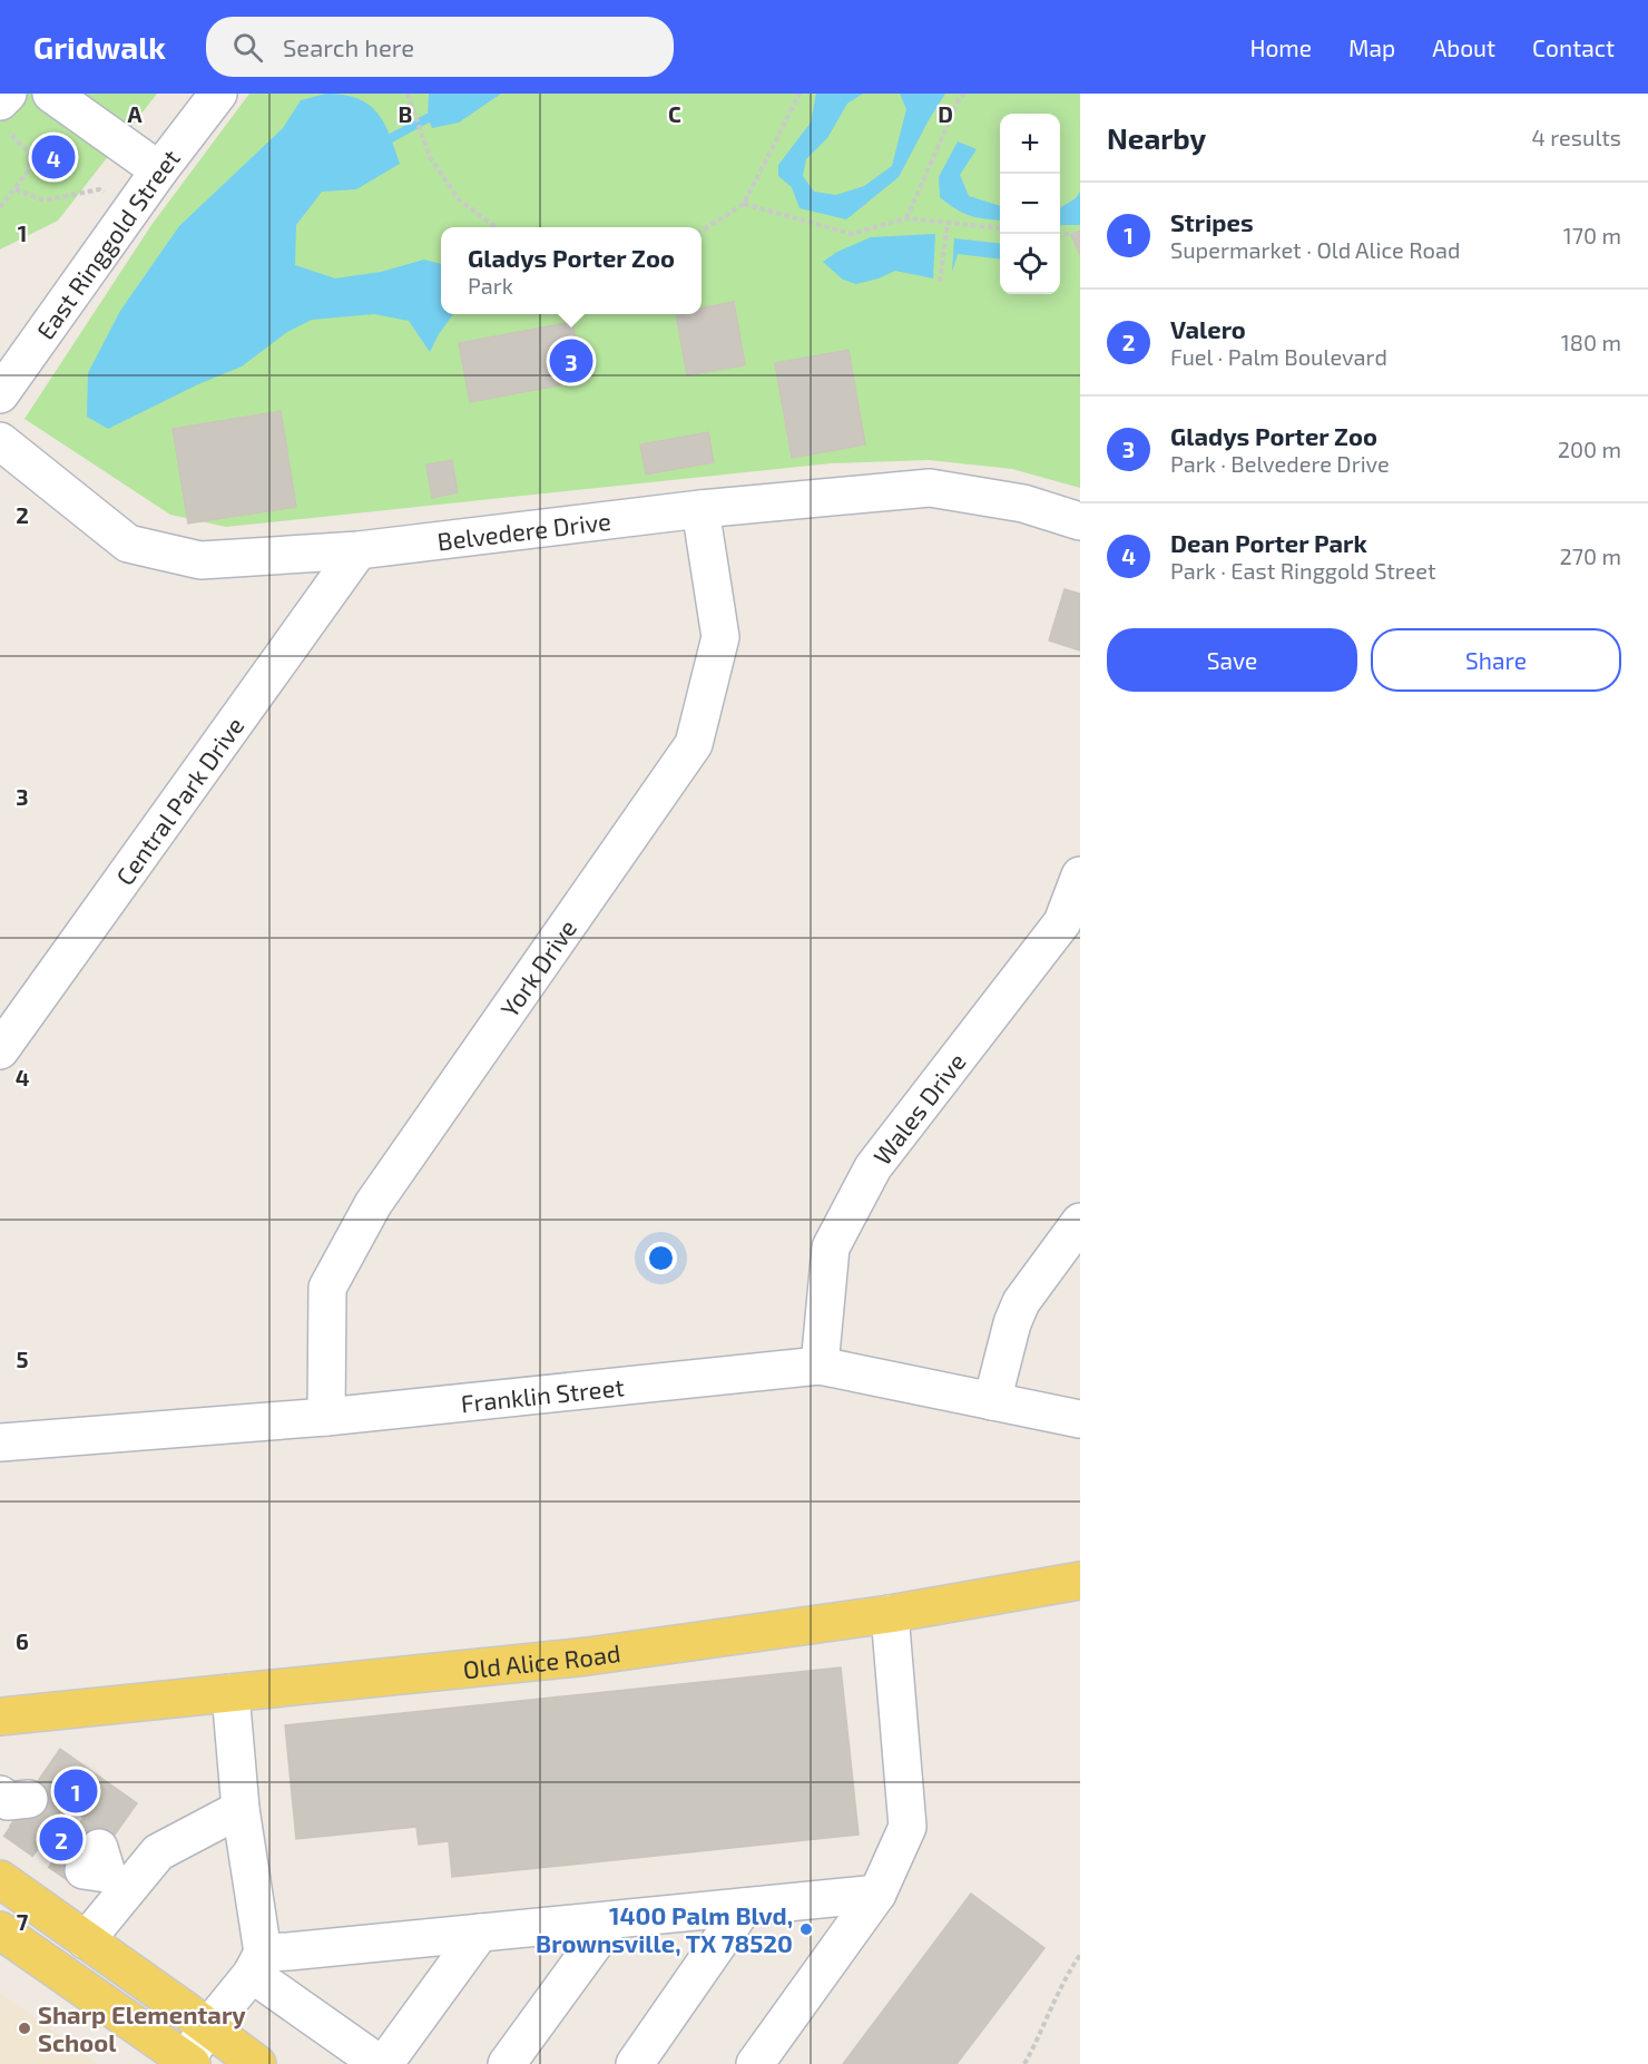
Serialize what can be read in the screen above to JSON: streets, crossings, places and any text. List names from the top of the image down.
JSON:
{
  "streets": {
    "main road": ["Old Alice Road"],
    "street": [
      "East Ringgold Street",
      "Belvedere Drive",
      "Central Park Drive",
      "York Drive",
      "Wales Drive",
      "Franklin Street"
    ]
  },
  "crossings": [
    ["Belvedere Drive", "Central Park Drive"],
    ["Belvedere Drive", "York Drive"],
    ["York Drive", "Franklin Street"],
    ["Wales Drive", "Franklin Street"]
  ],
  "places": ["1400 Palm Blvd, Brownsville, TX 78520", "Sharp Elementary School"],
  "page": {
    "header": "Gridwalk",
    "search": "Search here",
    "nav": [
      "Home",
      "Map",
      "About",
      "Contact"
    ],
    "heading": ["Nearby", "4 results"],
    "map_buttons": ["+", "−"],
    "pins": [
      "4",
      "3",
      "1",
      "2"
    ],
    "list": [
      {
        "mark": "1",
        "name": "Stripes",
        "note": "Supermarket · Old Alice Road",
        "value": "170 m"
      },
      {
        "mark": "2",
        "name": "Valero",
        "note": "Fuel · Palm Boulevard",
        "value": "180 m"
      },
      {
        "mark": "3",
        "name": "Gladys Porter Zoo",
        "note": "Park · Belvedere Drive",
        "value": "200 m"
      },
      {
        "mark": "4",
        "name": "Dean Porter Park",
        "note": "Park · East Ringgold Street",
        "value": "270 m"
      }
    ],
    "popup": ["Gladys Porter Zoo", "Park"],
    "buttons": ["Save", "Share"]
  },
  "grid": {
    "columns": [
      "A",
      "B",
      "C",
      "D"
    ],
    "rows": [
      "1",
      "2",
      "3",
      "4",
      "5",
      "6",
      "7"
    ]
  }
}
